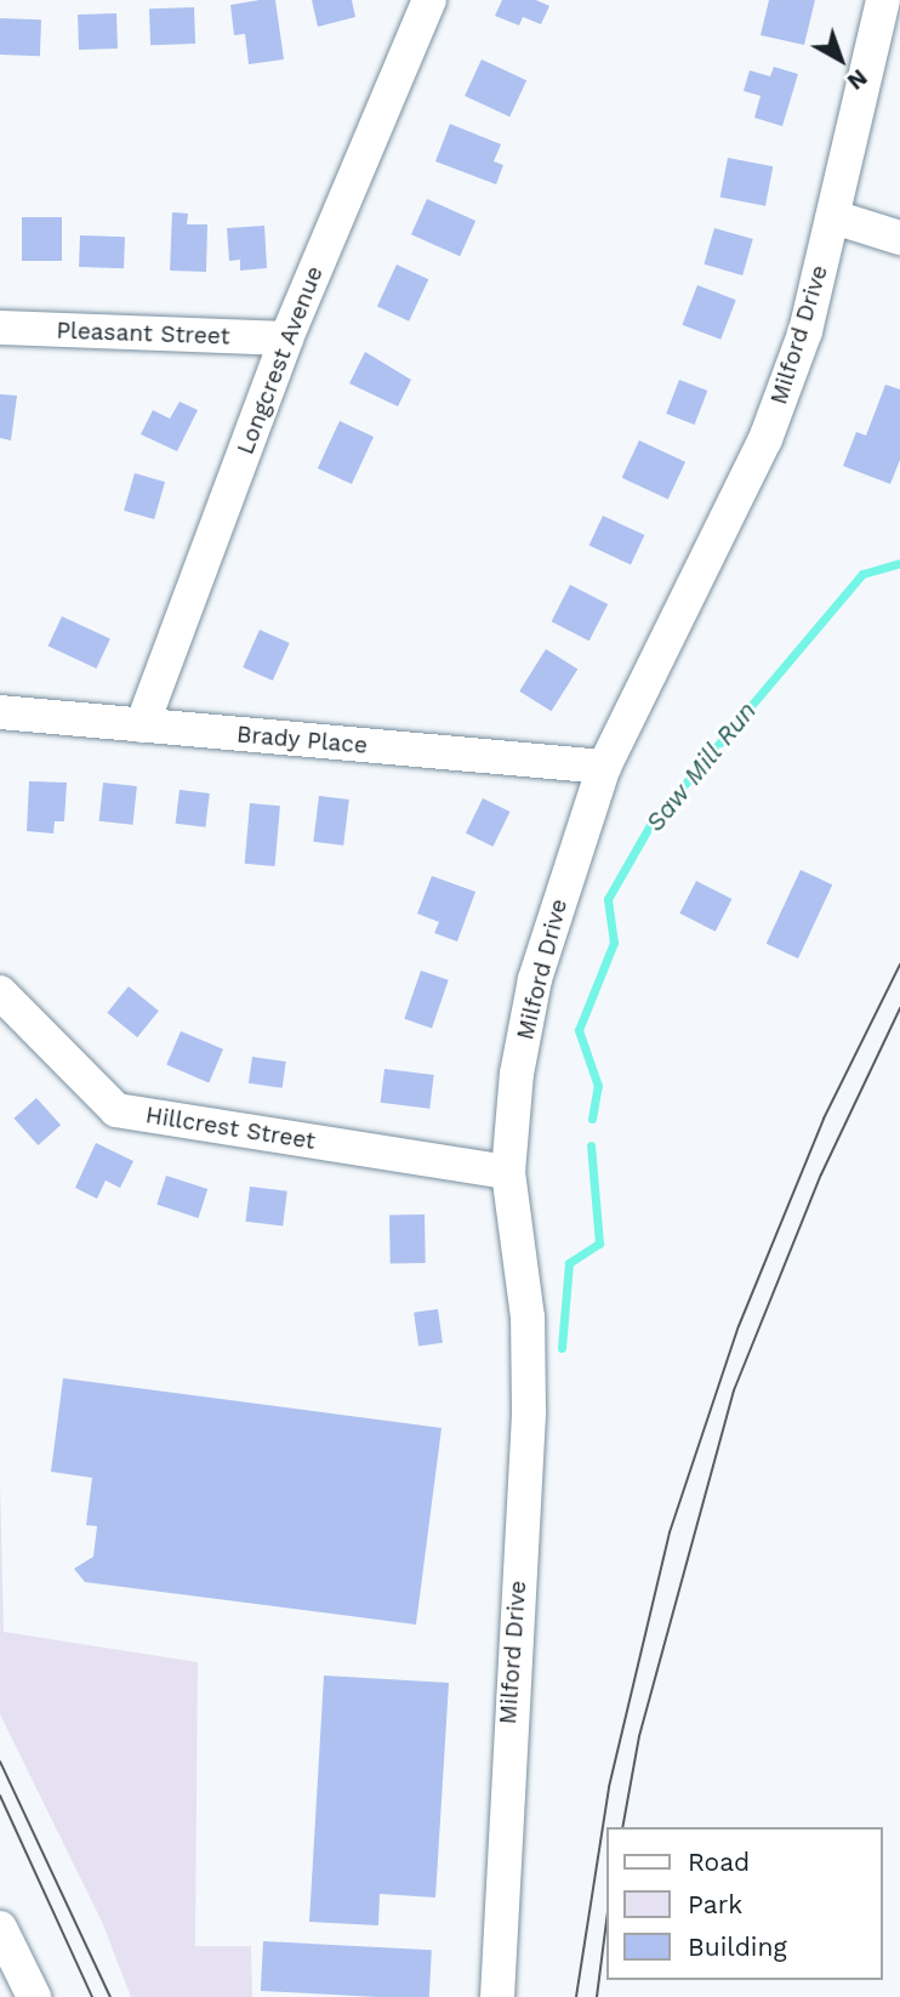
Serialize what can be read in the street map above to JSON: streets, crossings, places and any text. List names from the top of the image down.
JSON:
{
  "streets": {
    "street": [
      "Pleasant Street",
      "Milford Drive",
      "Longcrest Avenue",
      "Brady Place",
      "Hillcrest Street"
    ]
  },
  "crossings": [
    ["Pleasant Street", "Longcrest Avenue"],
    ["Milford Drive", "Brady Place"],
    ["Milford Drive", "Hillcrest Street"],
    ["Longcrest Avenue", "Brady Place"]
  ],
  "water": ["Saw Mill Run"],
  "legend": ["Road", "Park", "Building"],
  "north": "bottom right"
}
